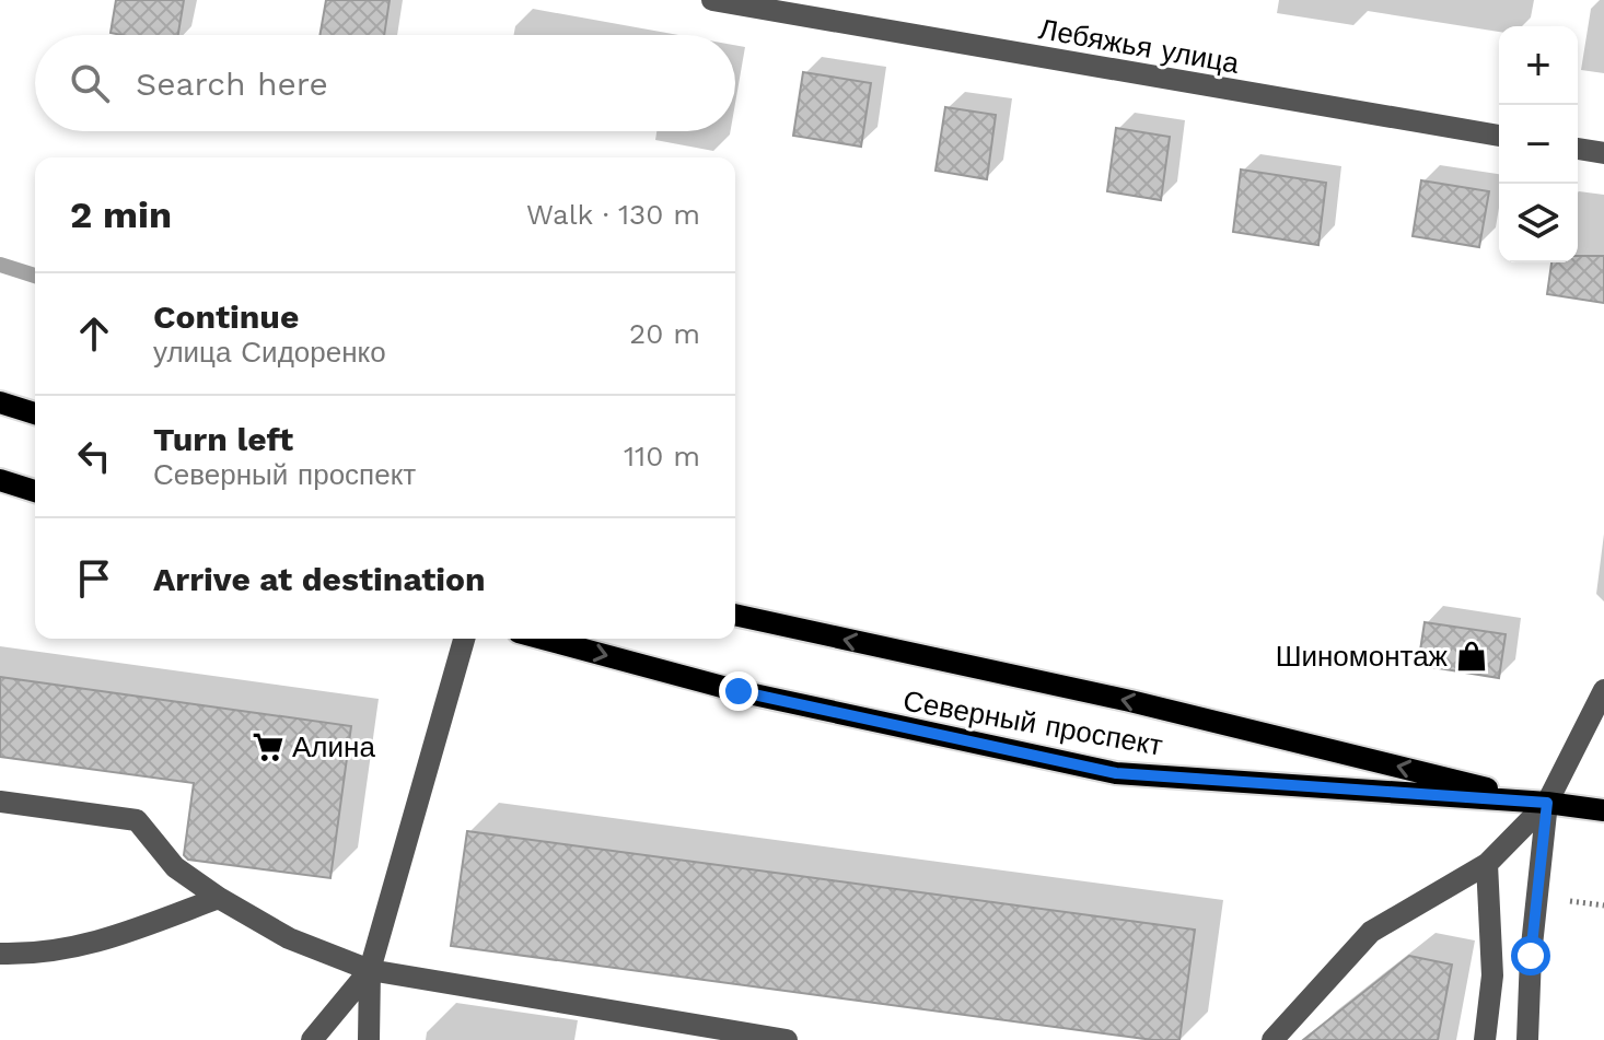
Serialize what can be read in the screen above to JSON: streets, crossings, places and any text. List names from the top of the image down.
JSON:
{
  "streets": {
    "main road": ["Северный проспект"],
    "street": ["Лебяжья улица"]
  },
  "places": {
    "shop": ["Шиномонтаж"],
    "supermarket": ["Алина"]
  },
  "page": {
    "map_buttons": ["+", "−"],
    "search": "Search here",
    "heading": ["2 min", "Walk · 130 m"],
    "list": [
      ["Continue", "улица Сидоренко", "20 m"],
      ["Turn left", "Северный проспект", "110 m"],
      "Arrive at destination"
    ]
  }
}
